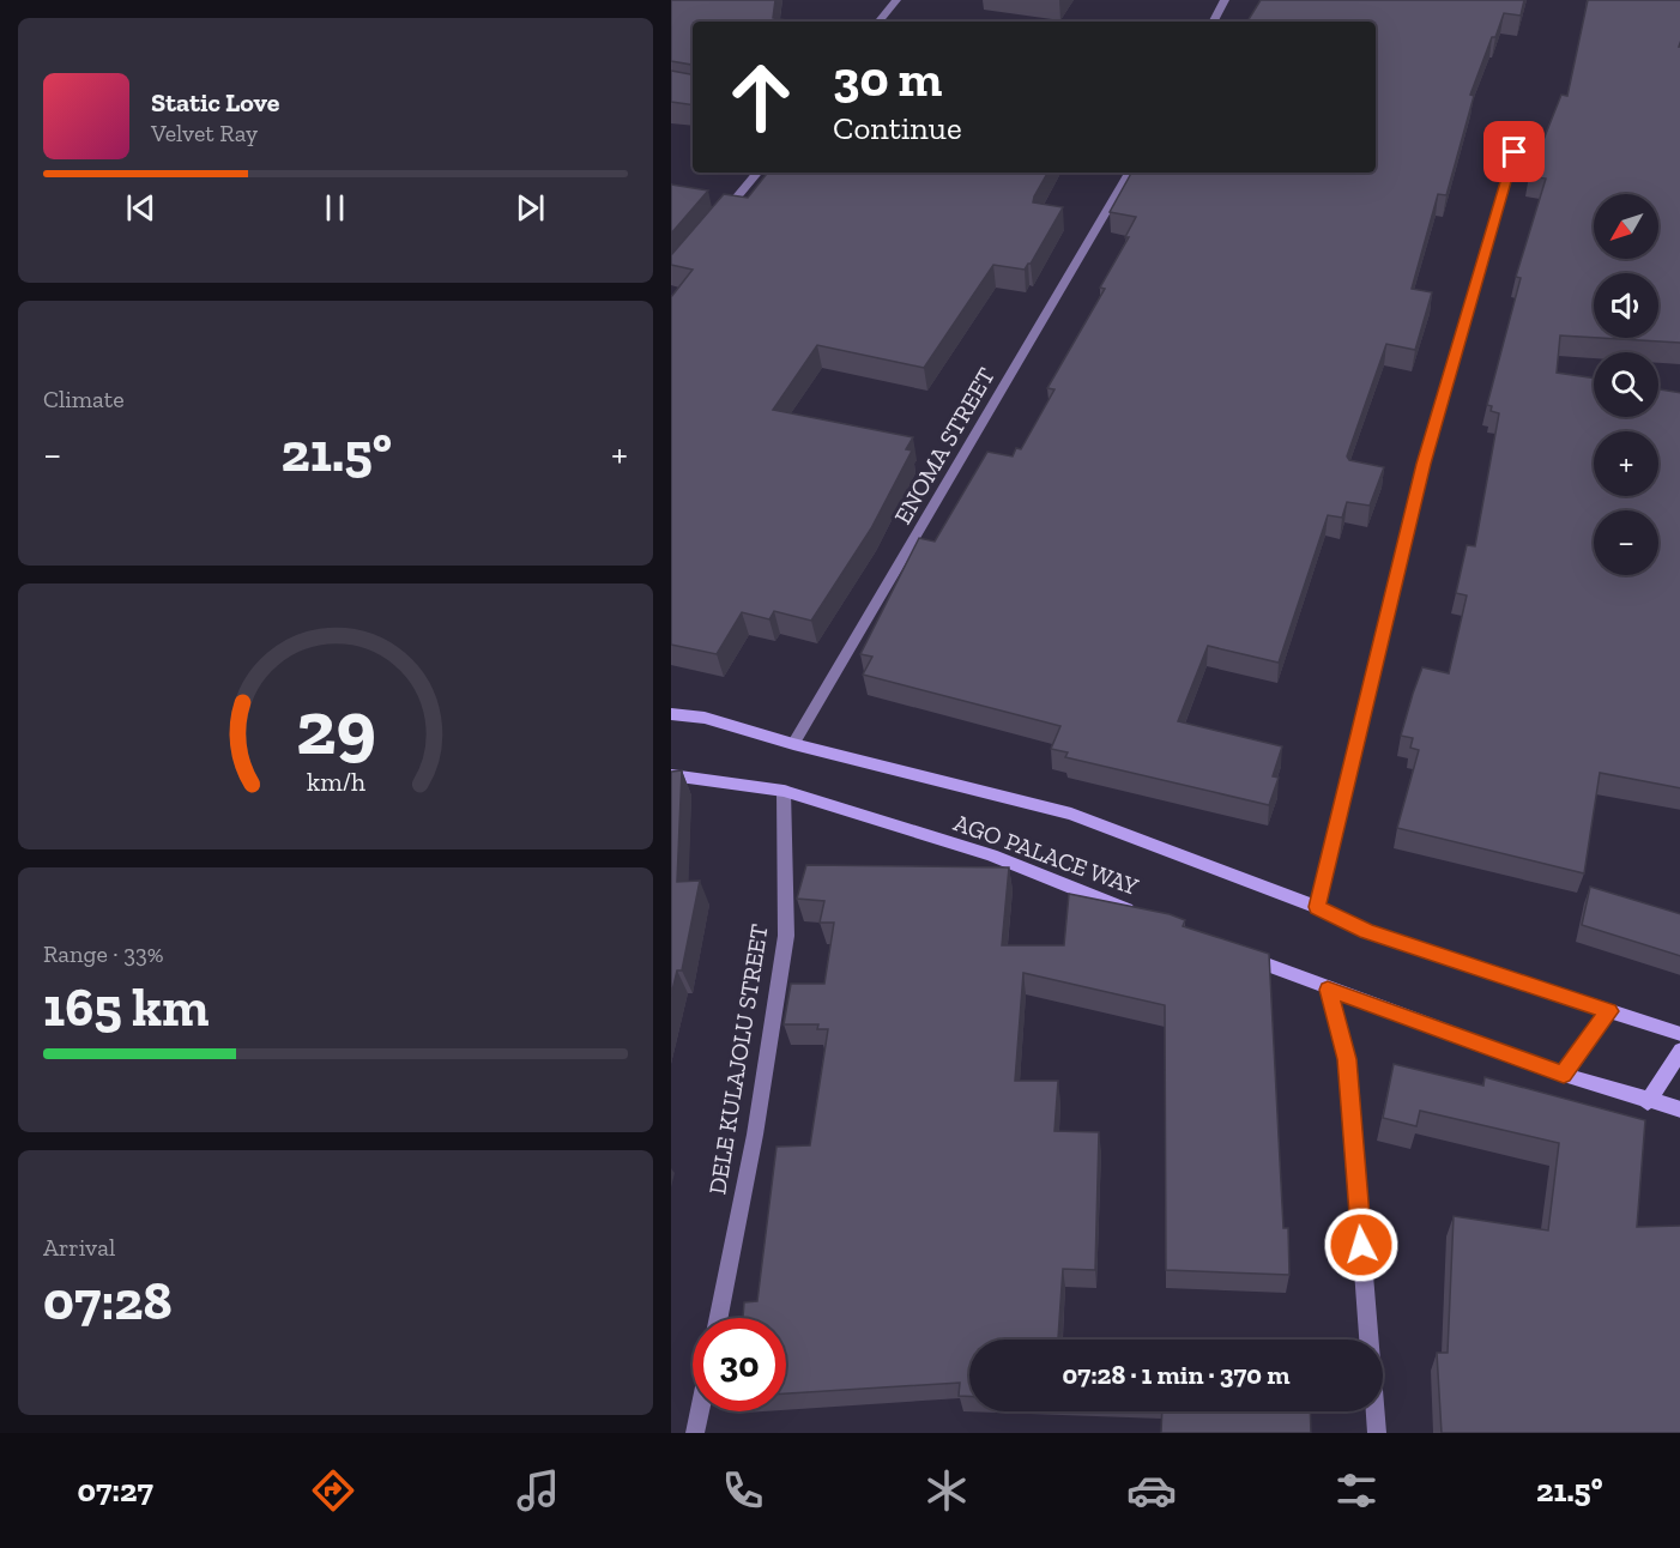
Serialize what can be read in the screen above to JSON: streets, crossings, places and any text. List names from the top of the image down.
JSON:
{
  "streets": {
    "main road": ["AGO PALACE WAY"],
    "street": ["ENOMA STREET", "DELE KULAJOLU STREET"]
  },
  "crossings": [
    ["ENOMA STREET", "AGO PALACE WAY"],
    ["AGO PALACE WAY", "DELE KULAJOLU STREET"]
  ],
  "north": "bottom left",
  "page": {
    "turn": ["30 m", "Continue"],
    "song": ["Static Love", "Velvet Ray"],
    "map_buttons": ["+", "−"],
    "tile": [
      "Climate",
      ["Range · 33%", "165 km"],
      ["Arrival", "07:28"]
    ],
    "heat": ["−", "21.5°", "+"],
    "limit": "30",
    "trip": "07:28 · 1 min · 370 m",
    "tabs": ["07:27", "21.5°"],
    "gauge": ["29", "km/h"]
  }
}
